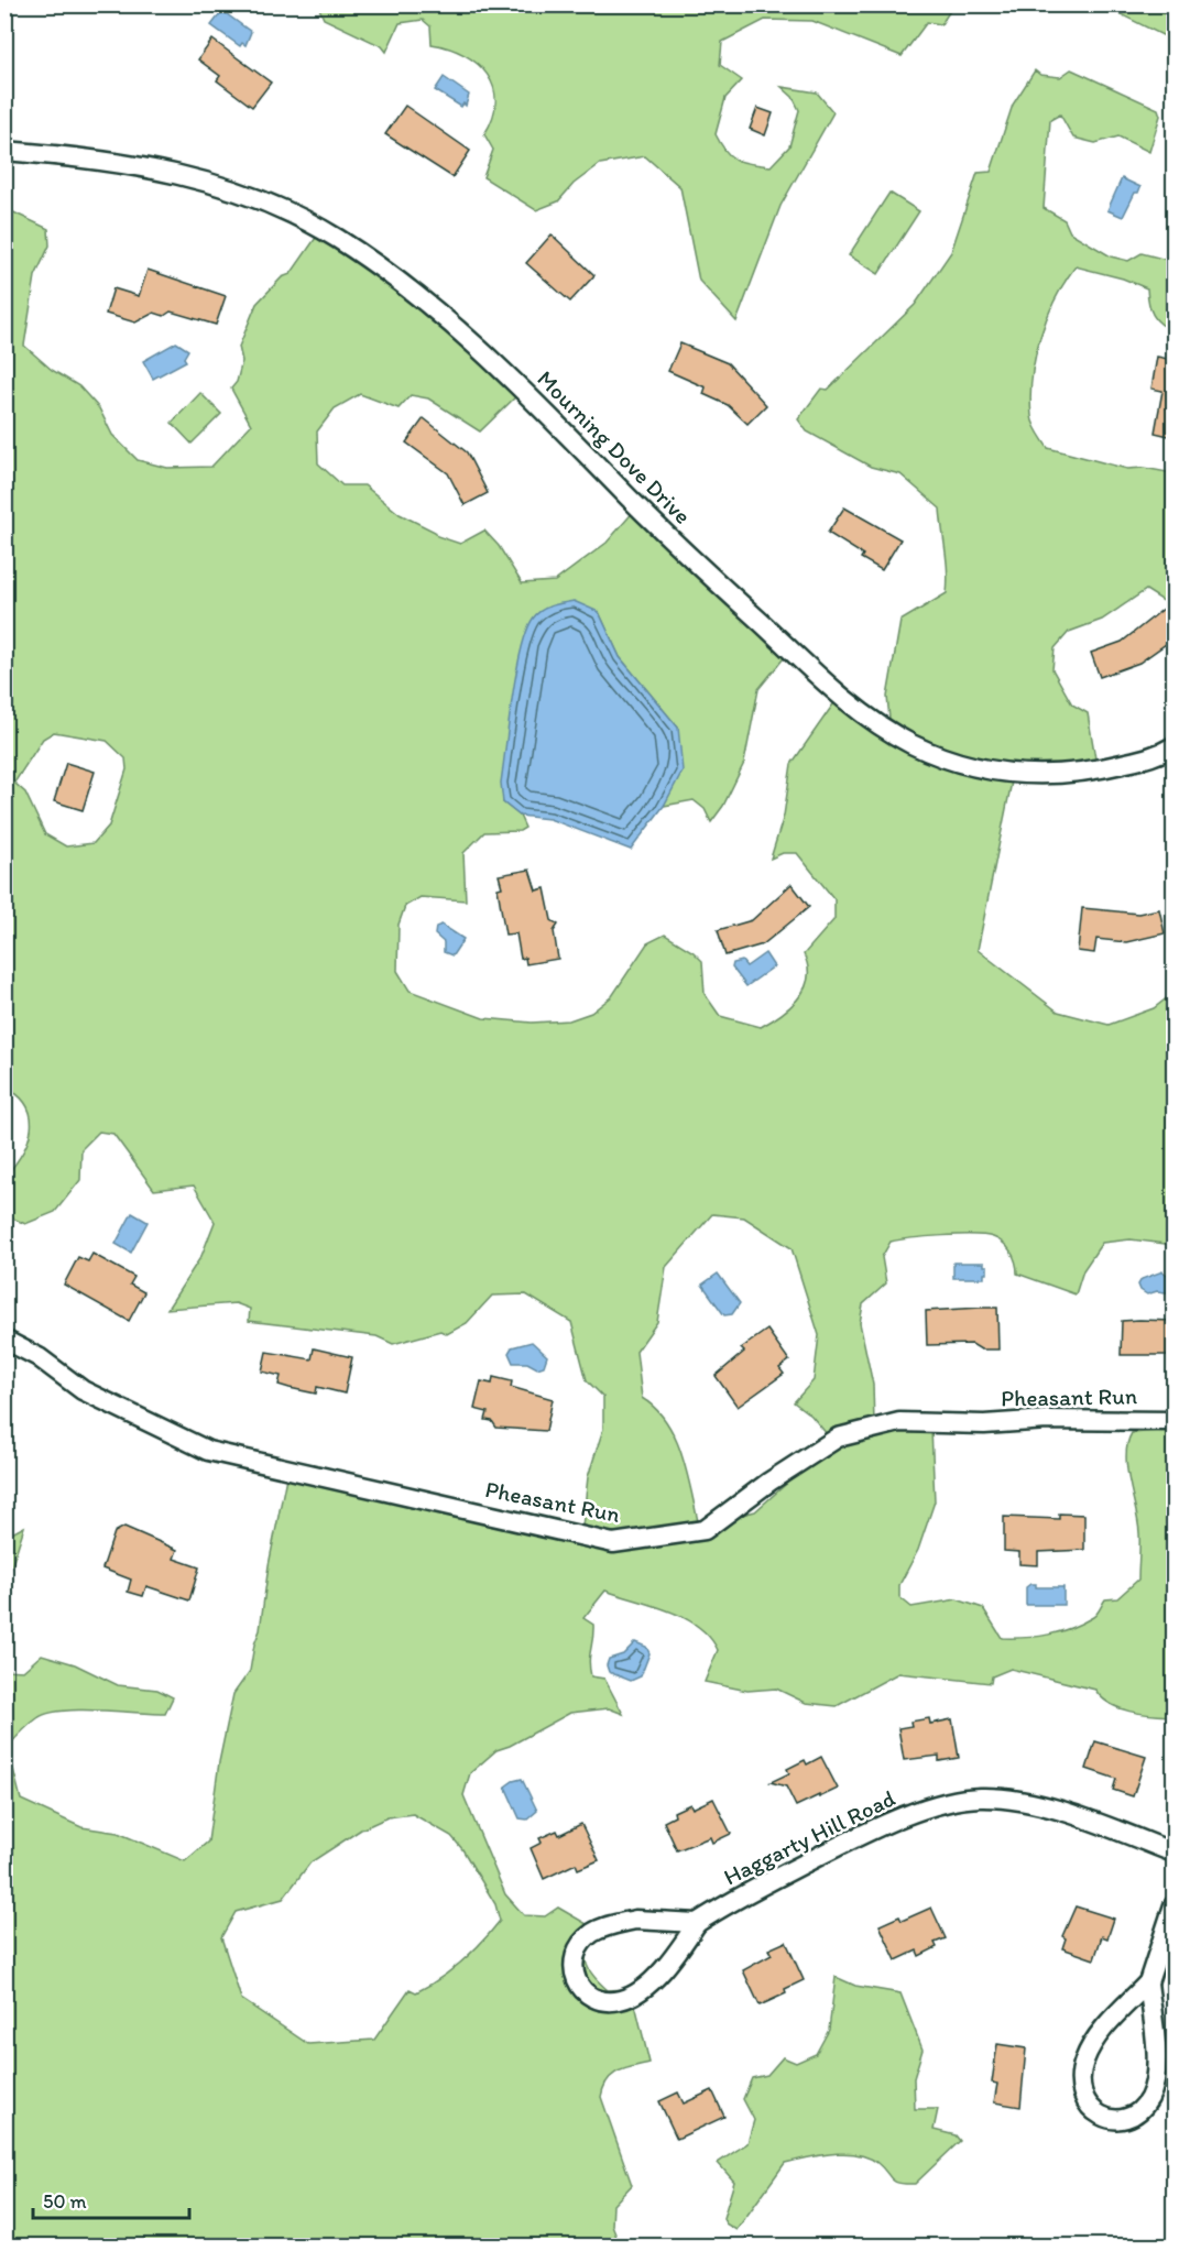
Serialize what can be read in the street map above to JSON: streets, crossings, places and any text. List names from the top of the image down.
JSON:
{
  "streets": {
    "street": ["Mourning Dove Drive", "Pheasant Run", "Haggarty Hill Road"]
  },
  "scale_bar": "50 m"
}
